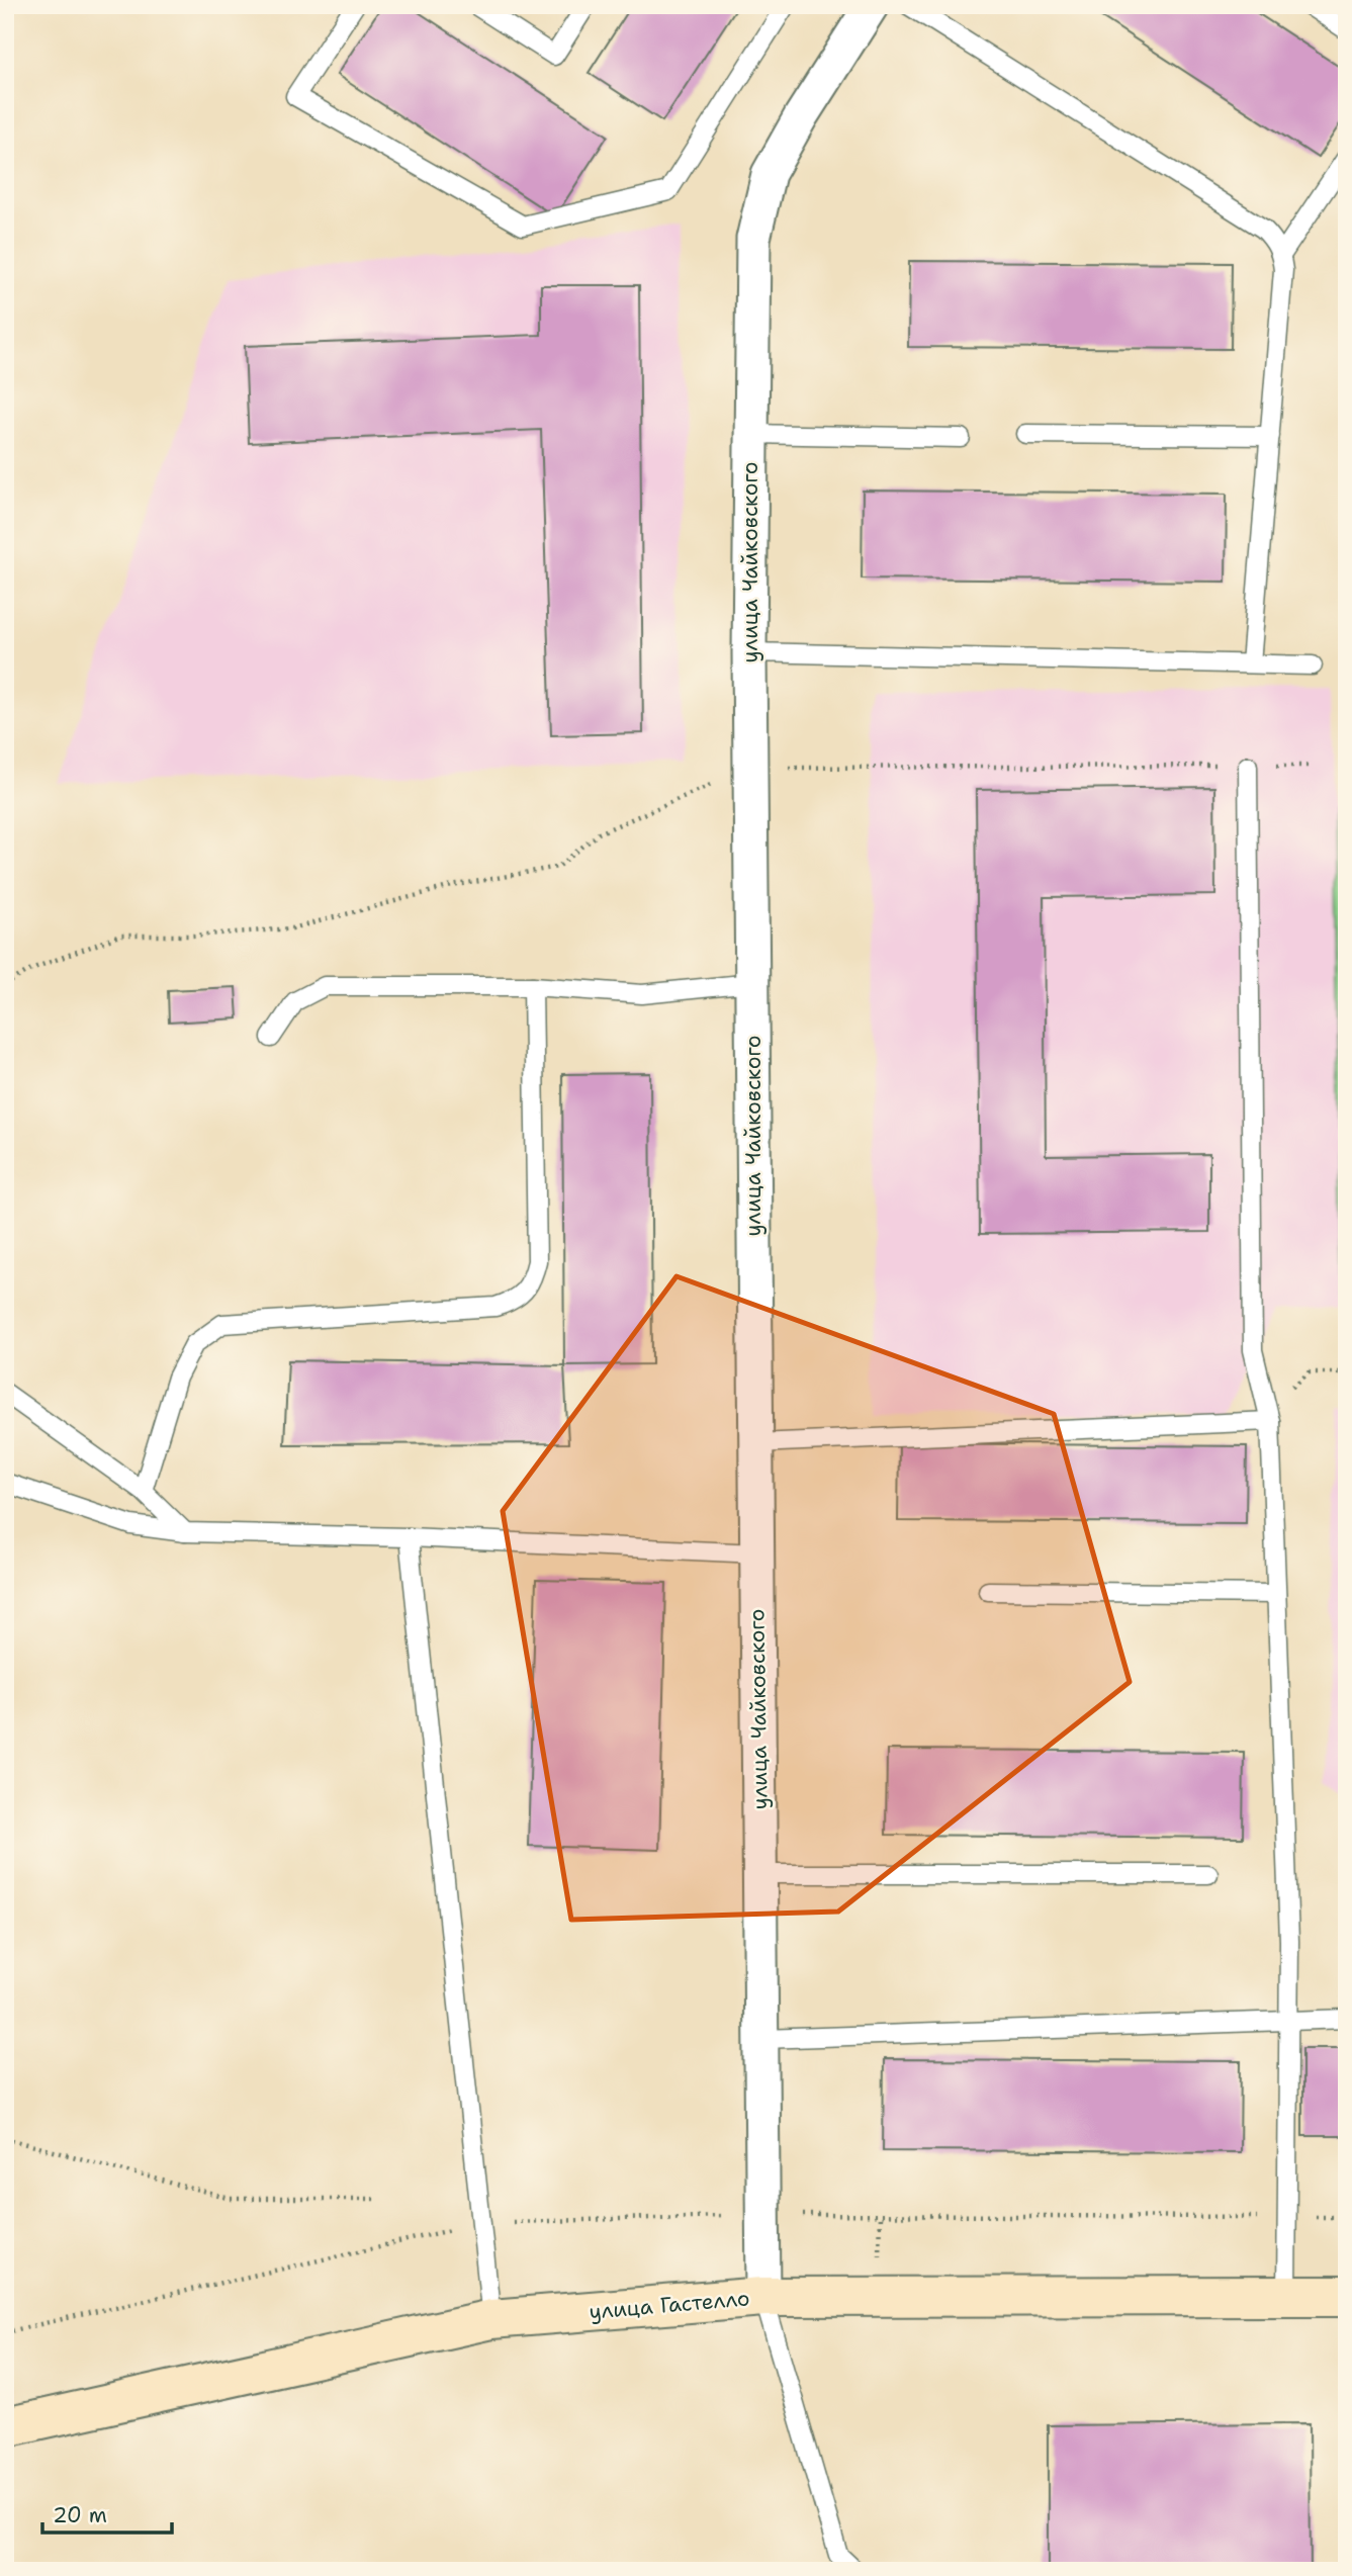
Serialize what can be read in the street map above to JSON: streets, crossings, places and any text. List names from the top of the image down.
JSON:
{
  "streets": {
    "street": ["улица Чайковского", "улица Гастелло"]
  },
  "crossings": [
    ["улица Чайковского", "улица Гастелло"]
  ],
  "scale_bar": "20 m"
}
